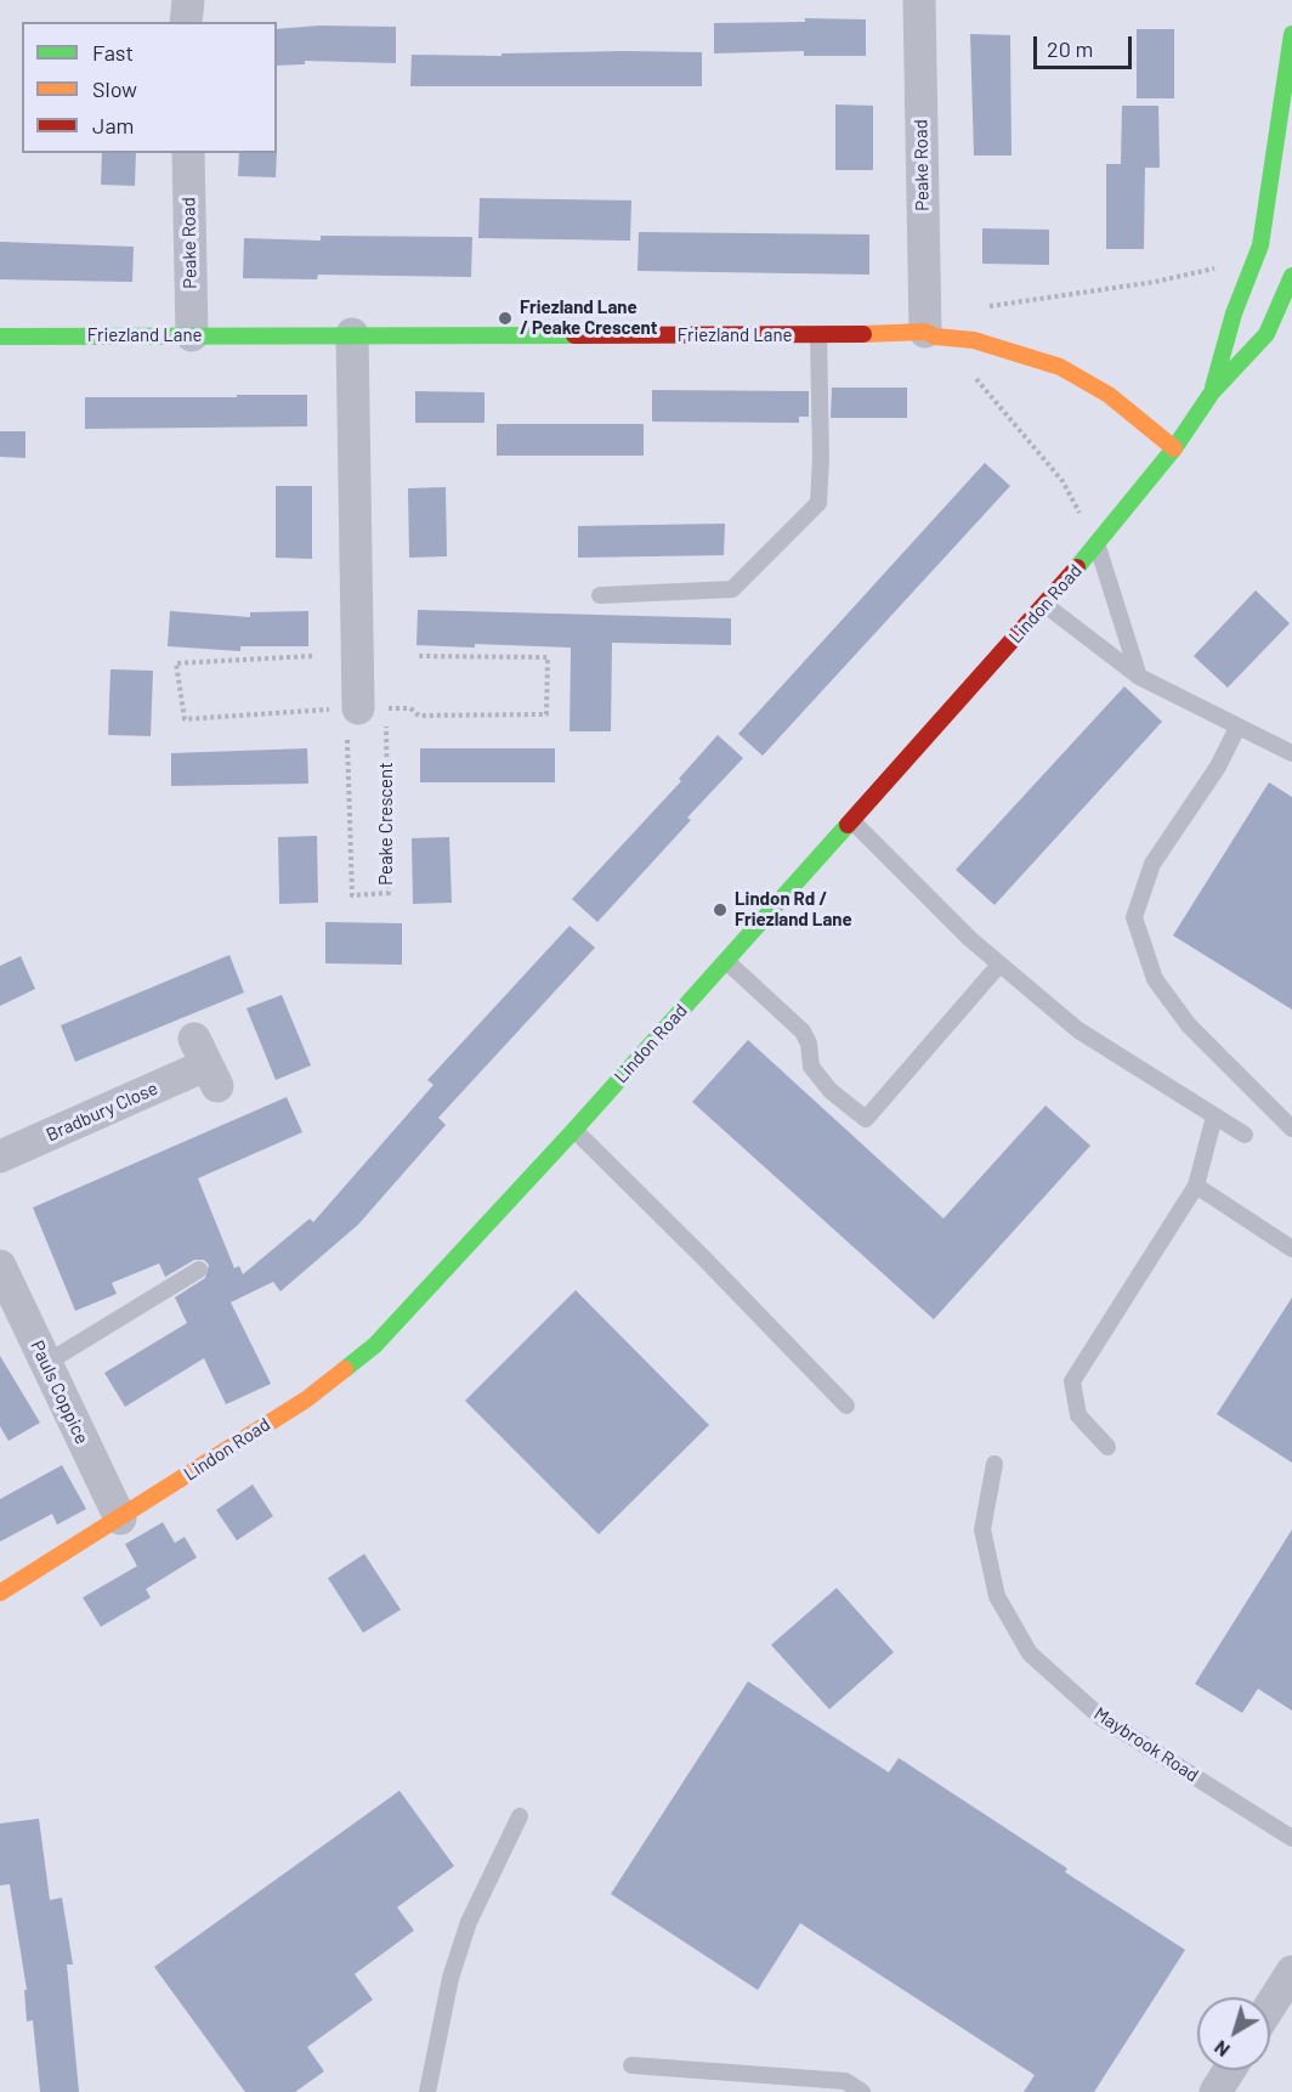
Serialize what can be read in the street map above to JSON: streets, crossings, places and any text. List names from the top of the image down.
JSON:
{
  "streets": {
    "main road": ["Friezland Lane", "Lindon Road"],
    "street": ["Peake Road", "Bradbury Close", "Pauls Coppice"],
    "lane": ["Maybrook Road"],
    "path": ["Peake Crescent"]
  },
  "crossings": [
    ["Peake Road", "Friezland Lane"],
    ["Friezland Lane", "Lindon Road"],
    ["Lindon Road", "Pauls Coppice"]
  ],
  "places": ["Friezland Lane / Peake Crescent", "Lindon Rd / Friezland Lane"],
  "legend": ["Fast", "Slow", "Jam"],
  "scale_bar": "20 m",
  "north": "bottom left"
}
